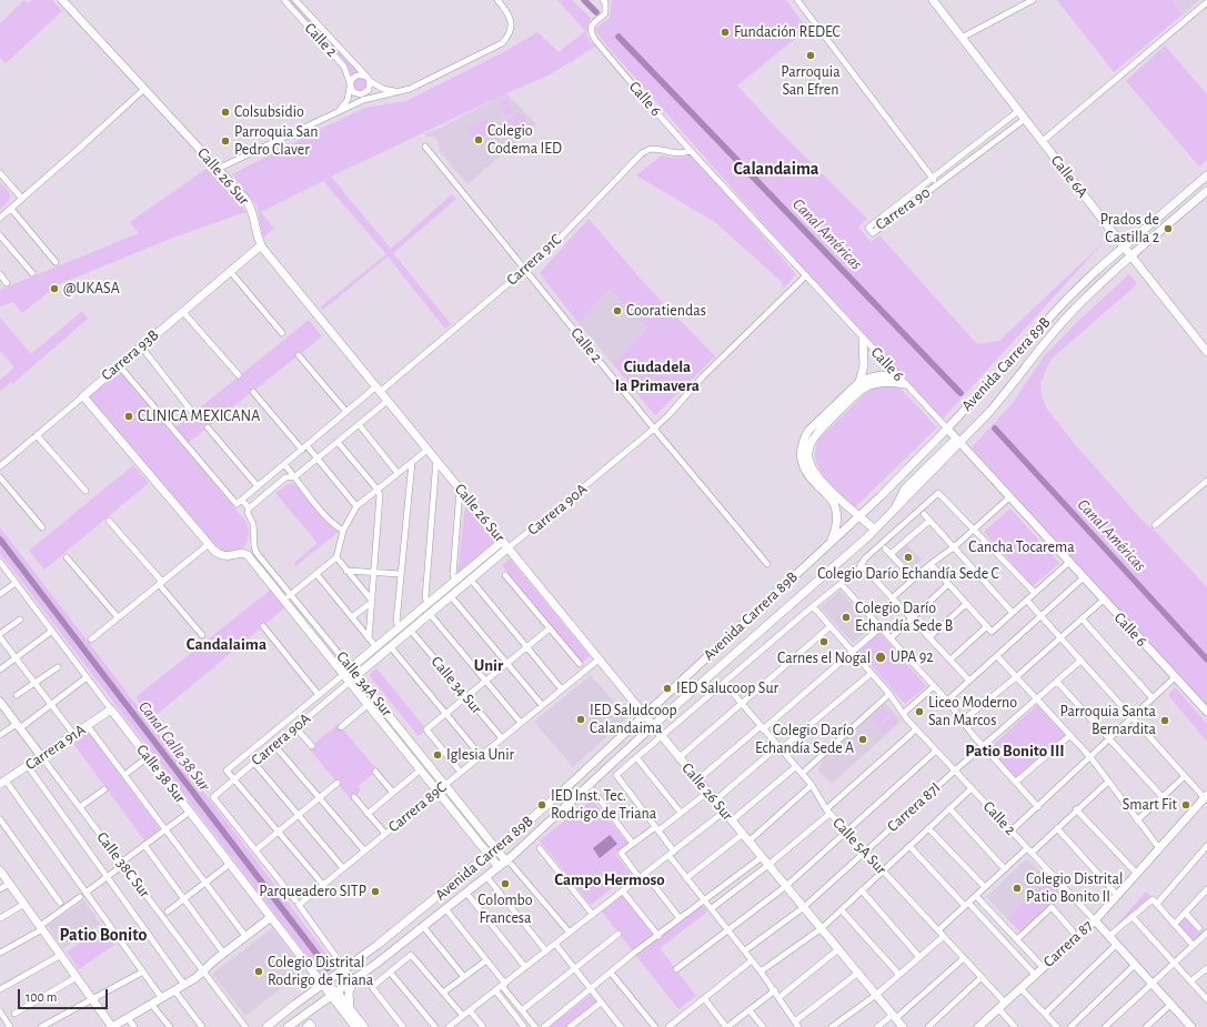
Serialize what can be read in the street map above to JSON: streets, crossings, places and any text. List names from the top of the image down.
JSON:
{
  "streets": {
    "street": [
      "Calle 2",
      "Calle 6",
      "Calle 26 Sur",
      "Calle 6A",
      "Carrera 90",
      "Carrera 91C",
      "Carrera 93B",
      "Avenida Carrera 89B",
      "Carrera 90A",
      "Calle 34A Sur",
      "Calle 34 Sur",
      "Carrera 91A",
      "Calle 38 Sur",
      "Carrera 89C",
      "Carrera 87I",
      "Calle 5A Sur",
      "Calle 38C Sur",
      "Carrera 87"
    ]
  },
  "crossings": [
    ["Calle 2", "Carrera 91C"],
    ["Calle 2", "Carrera 90A"],
    ["Calle 2", "Carrera 87I"],
    ["Calle 2", "Carrera 87"],
    ["Calle 6", "Carrera 91C"],
    ["Calle 6", "Avenida Carrera 89B"],
    ["Calle 6", "Carrera 90A"],
    ["Calle 26 Sur", "Carrera 91C"],
    ["Calle 26 Sur", "Carrera 93B"],
    ["Calle 26 Sur", "Avenida Carrera 89B"],
    ["Calle 26 Sur", "Carrera 90A"],
    ["Calle 26 Sur", "Carrera 89C"],
    ["Calle 26 Sur", "Carrera 87I"],
    ["Calle 6A", "Carrera 90"],
    ["Calle 6A", "Avenida Carrera 89B"],
    ["Carrera 91C", "Carrera 93B"],
    ["Carrera 91C", "Calle 34A Sur"],
    ["Carrera 93B", "Calle 34A Sur"],
    ["Avenida Carrera 89B", "Calle 34A Sur"],
    ["Avenida Carrera 89B", "Calle 38 Sur"],
    ["Carrera 90A", "Calle 34A Sur"],
    ["Carrera 90A", "Calle 34 Sur"],
    ["Calle 34A Sur", "Carrera 89C"],
    ["Calle 34 Sur", "Carrera 89C"],
    ["Carrera 91A", "Calle 38 Sur"],
    ["Carrera 91A", "Calle 38C Sur"],
    ["Carrera 87I", "Calle 5A Sur"],
    ["Calle 5A Sur", "Carrera 87"]
  ],
  "districts": [
    "Calandaima",
    "Ciudadela la Primavera",
    "Candalaima",
    "Unir",
    "Patio Bonito III",
    "Campo Hermoso",
    "Patio Bonito"
  ],
  "water": ["Canal Américas", "Canal Calle 38 Sur"],
  "parks": ["Cancha Tocarema"],
  "places": [
    "Fundación REDEC",
    "Parroquia San Efren",
    "Colsubsidio",
    "Colegio Codema IED",
    "Parroquia San Pedro Claver",
    "Prados de Castilla 2",
    "@UKASA",
    "Cooratiendas",
    "CLINICA MEXICANA",
    "Colegio Darío Echandía Sede C",
    "Colegio Darío Echandía Sede B",
    "Carnes el Nogal",
    "UPA 92",
    "IED Salucoop Sur",
    "Liceo Moderno San Marcos",
    "IED Saludcoop Calandaima",
    "Parroquia Santa Bernardita",
    "Colegio Darío Echandía Sede A",
    "Iglesia Unir",
    "IED Inst. Tec. Rodrigo de Triana",
    "Smart Fit",
    "Colombo Francesa",
    "Colegio Distrital Patio Bonito II",
    "Parqueadero SITP",
    "Colegio Distrital Rodrigo de Triana"
  ],
  "scale_bar": "100 m"
}
